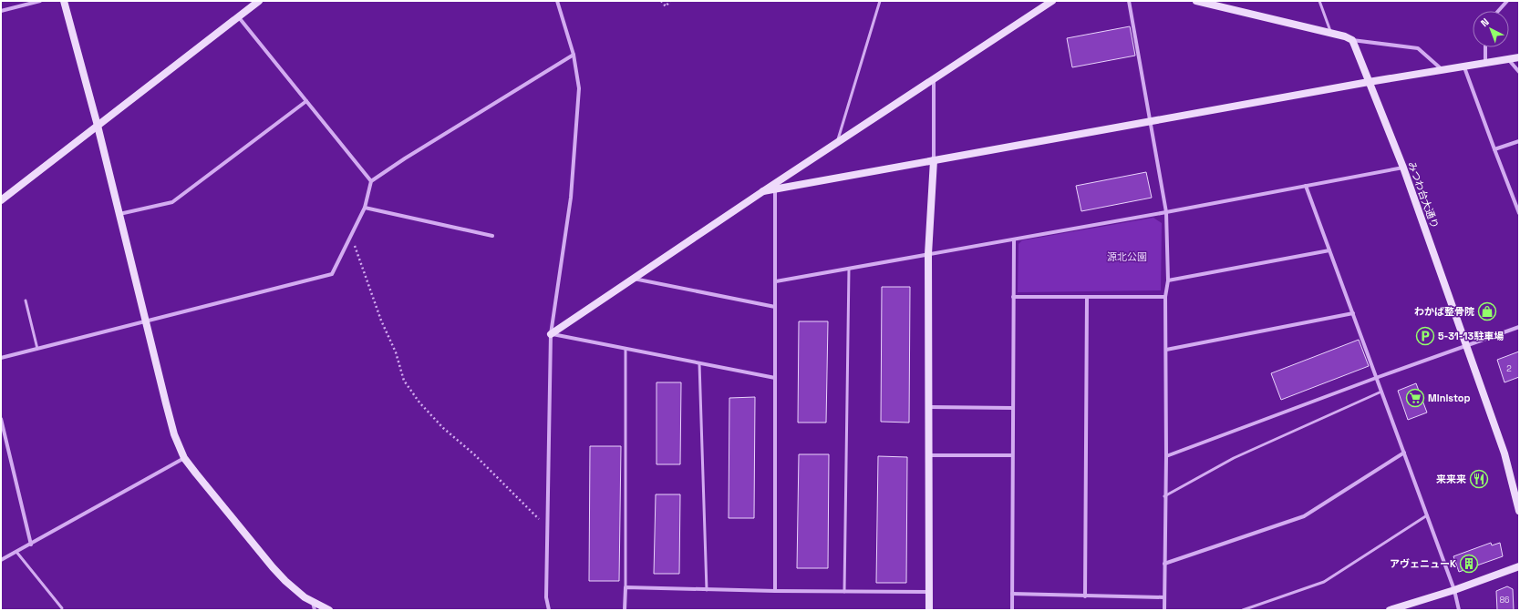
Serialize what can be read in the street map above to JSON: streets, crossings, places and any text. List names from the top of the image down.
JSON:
{
  "streets": {
    "street": ["みつわ台大通り"]
  },
  "parks": ["源北公園"],
  "places": {
    "shop": ["わかば整骨院"],
    "parking": ["5-31-13駐車場"],
    "supermarket": ["Ministop"],
    "restaurant": ["来来来"],
    "building": ["アヴェニューK"]
  },
  "house_numbers": ["2", "86"],
  "north": "top left"
}
